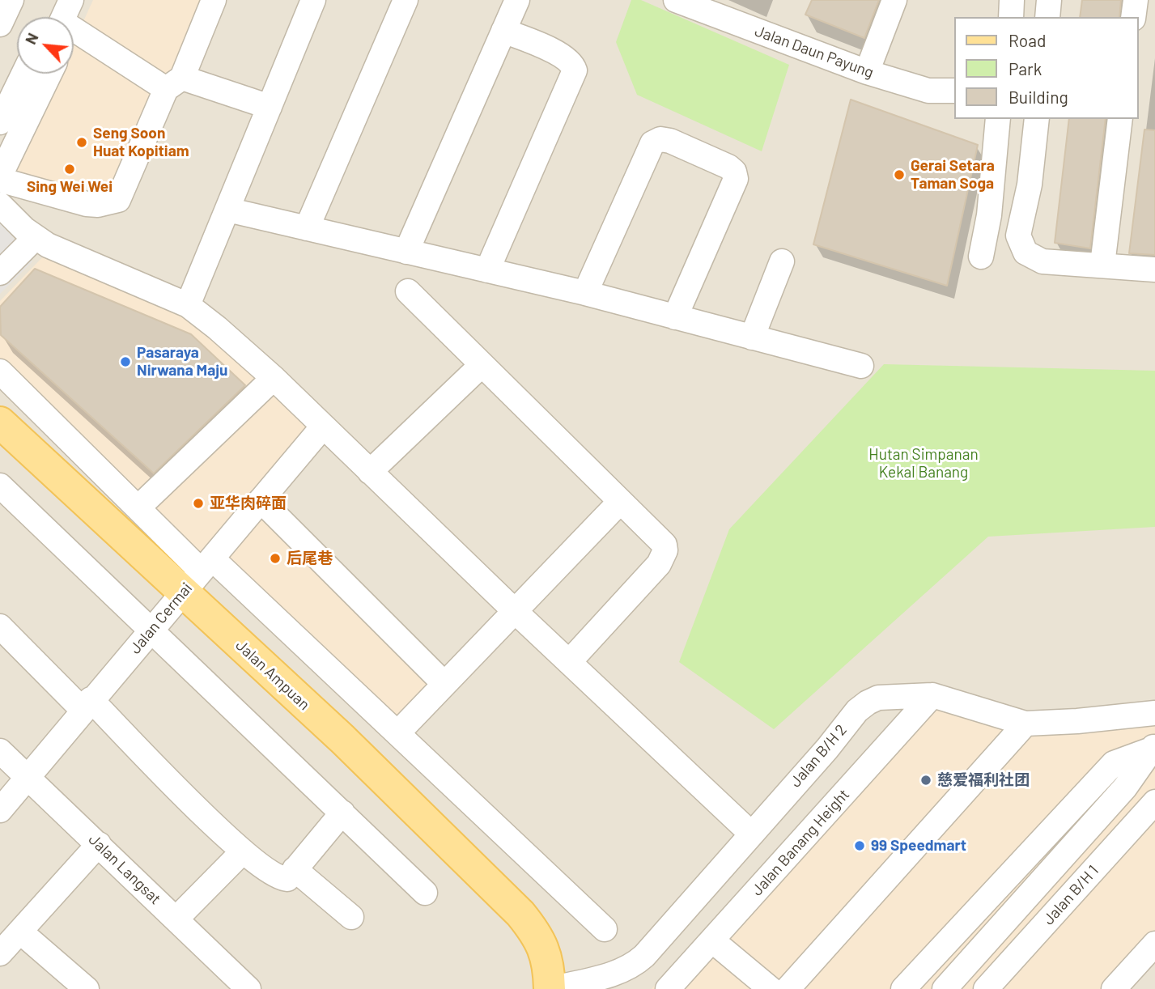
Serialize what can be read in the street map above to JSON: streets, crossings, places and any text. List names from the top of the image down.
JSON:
{
  "streets": {
    "main road": ["Jalan Ampuan"],
    "street": [
      "Jalan Daun Payung",
      "Jalan Cermai",
      "Jalan B/H 2",
      "Jalan Banang Height",
      "Jalan Langsat",
      "Jalan B/H 1"
    ]
  },
  "crossings": [
    ["Jalan Cermai", "Jalan Ampuan"],
    ["Jalan Cermai", "Jalan Langsat"],
    ["Jalan Ampuan", "Jalan B/H 2"],
    ["Jalan B/H 2", "Jalan Banang Height"]
  ],
  "parks": ["Hutan Simpanan Kekal Banang"],
  "places": [
    "Seng Soon Huat Kopitiam",
    "Sing Wei Wei",
    "Gerai Setara Taman Soga",
    "Pasaraya Nirwana Maju",
    "亚华肉碎面",
    "后尾巷",
    "慈爱福利社团",
    "99 Speedmart"
  ],
  "legend": ["Road", "Park", "Building"],
  "north": "top left"
}
